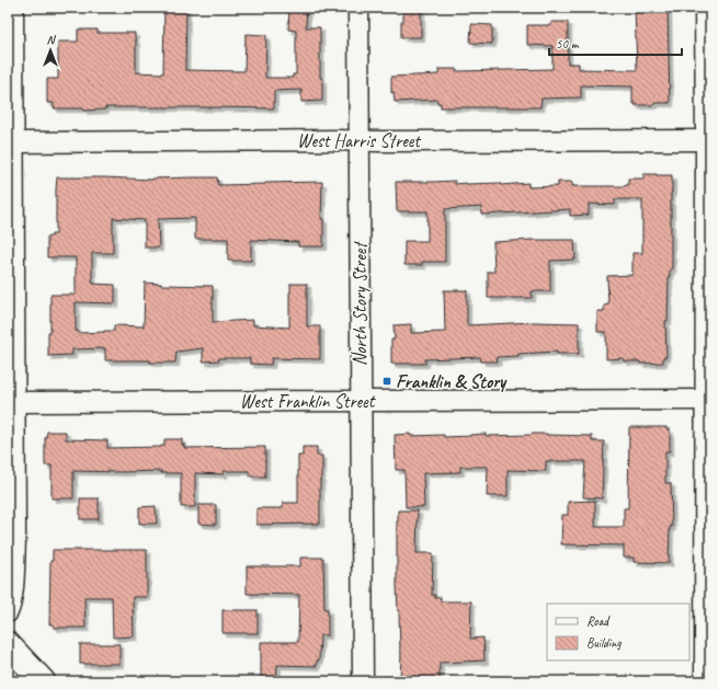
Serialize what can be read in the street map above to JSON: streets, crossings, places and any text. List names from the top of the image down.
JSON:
{
  "streets": {
    "street": ["West Harris Street", "North Story Street", "West Franklin Street"]
  },
  "crossings": [
    ["West Harris Street", "North Story Street"],
    ["North Story Street", "West Franklin Street"]
  ],
  "places": {
    "transit": ["Franklin & Story"]
  },
  "legend": ["Road", "Building"],
  "scale_bar": "50 m",
  "north": "top"
}
